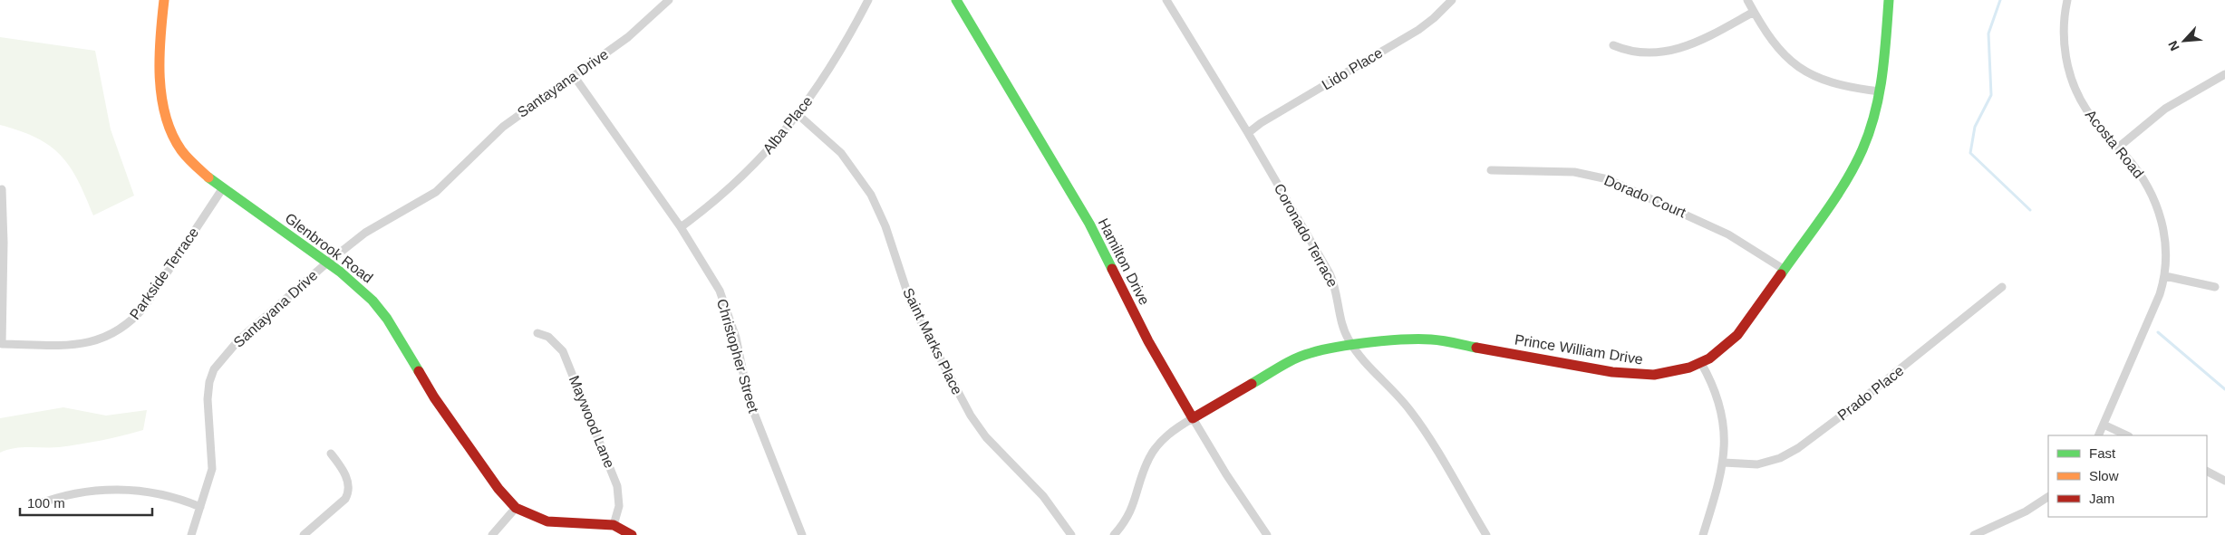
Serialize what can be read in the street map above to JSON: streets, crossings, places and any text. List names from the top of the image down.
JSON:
{
  "streets": {
    "street": [
      "Lido Place",
      "Santayana Drive",
      "Alba Place",
      "Acosta Road",
      "Dorado Court",
      "Coronado Terrace",
      "Glenbrook Road",
      "Hamilton Drive",
      "Parkside Terrace",
      "Saint Marks Place",
      "Prince William Drive",
      "Christopher Street",
      "Prado Place",
      "Maywood Lane"
    ]
  },
  "crossings": [
    ["Lido Place", "Coronado Terrace"],
    ["Santayana Drive", "Glenbrook Road"],
    ["Santayana Drive", "Christopher Street"],
    ["Alba Place", "Saint Marks Place"],
    ["Alba Place", "Christopher Street"],
    ["Dorado Court", "Prince William Drive"],
    ["Coronado Terrace", "Prince William Drive"],
    ["Glenbrook Road", "Parkside Terrace"],
    ["Glenbrook Road", "Maywood Lane"],
    ["Hamilton Drive", "Prince William Drive"]
  ],
  "legend": ["Fast", "Slow", "Jam"],
  "scale_bar": "100 m",
  "north": "bottom left"
}
